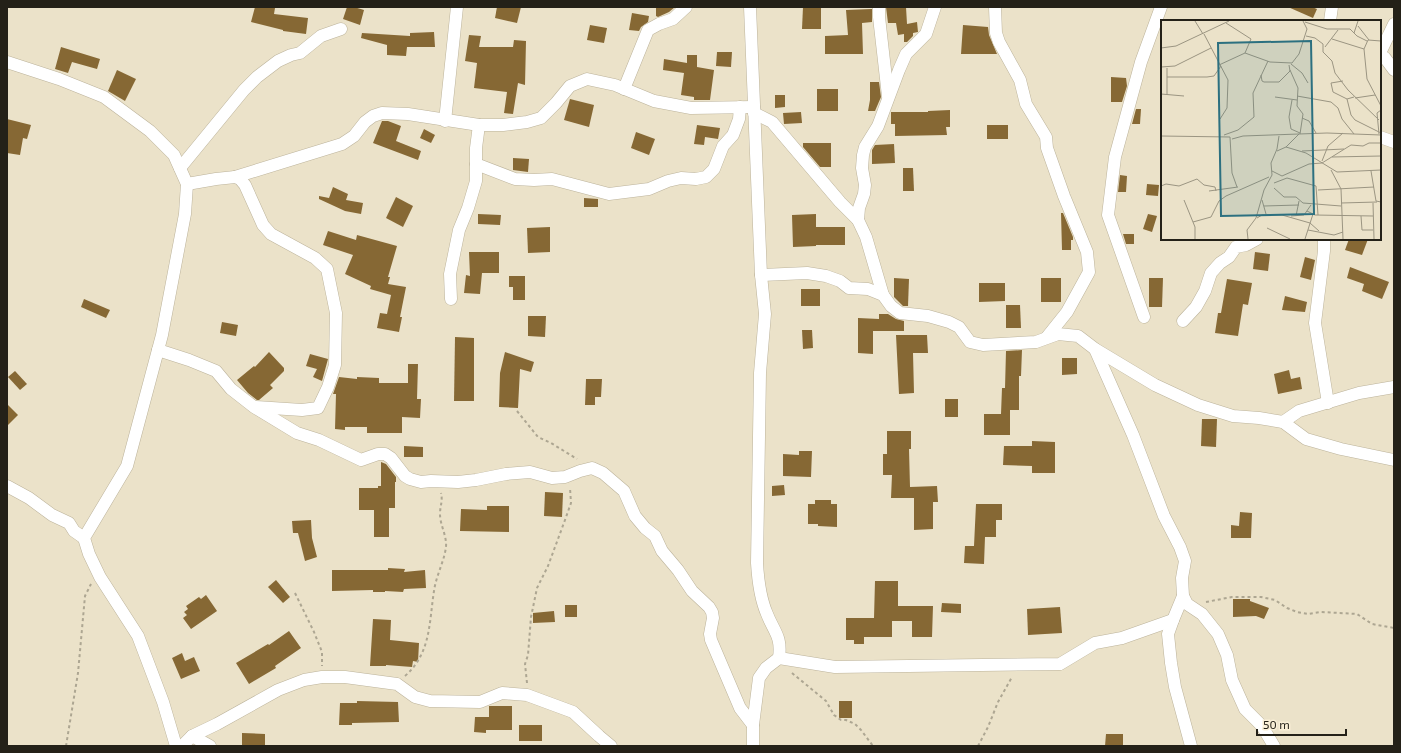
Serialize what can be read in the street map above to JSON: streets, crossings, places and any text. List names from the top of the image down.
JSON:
{
  "scale_bar": "50 m"
}
